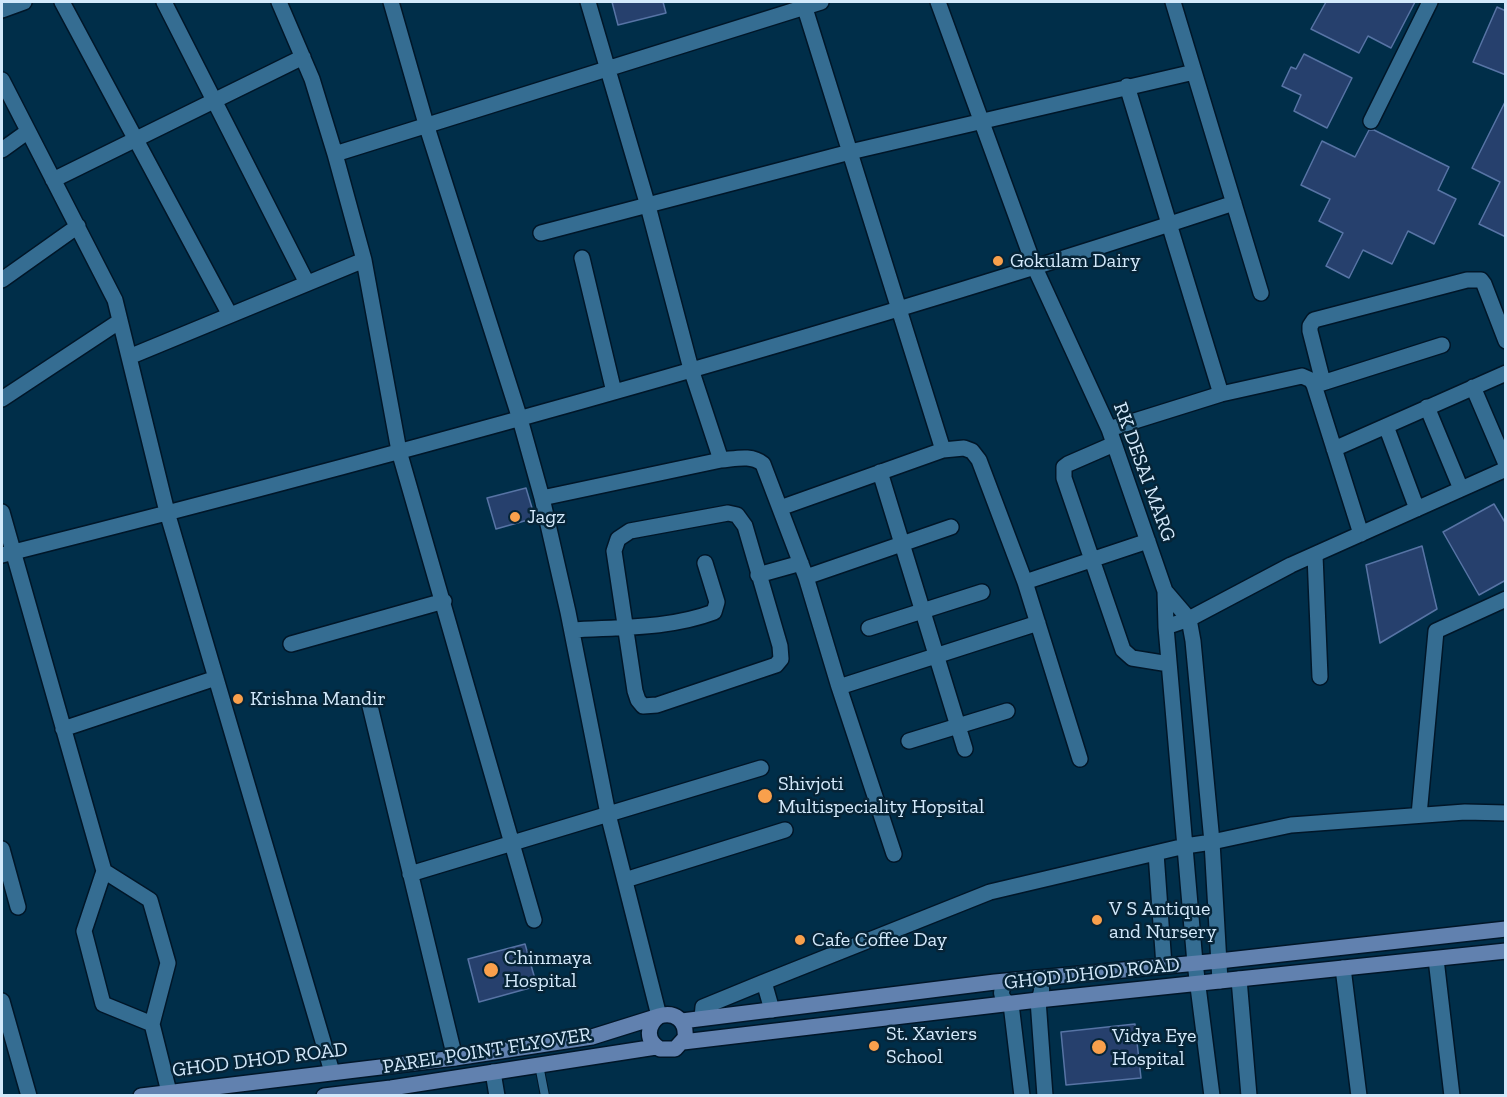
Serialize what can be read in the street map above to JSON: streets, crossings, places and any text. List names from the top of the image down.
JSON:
{
  "streets": {
    "main road": ["GHOD DHOD ROAD", "PAREL POINT FLYOVER"],
    "street": ["RK DESAI MARG"]
  },
  "crossings": [
    ["RK DESAI MARG", "GHOD DHOD ROAD"],
    ["GHOD DHOD ROAD", "PAREL POINT FLYOVER"]
  ],
  "places": [
    "Gokulam Dairy",
    "Jagz",
    "Krishna Mandir",
    "Shivjoti Multispeciality Hopsital",
    "V S Antique and Nursery",
    "Cafe Coffee Day",
    "Chinmaya Hospital",
    "St. Xaviers School",
    "Vidya Eye Hospital"
  ]
}
